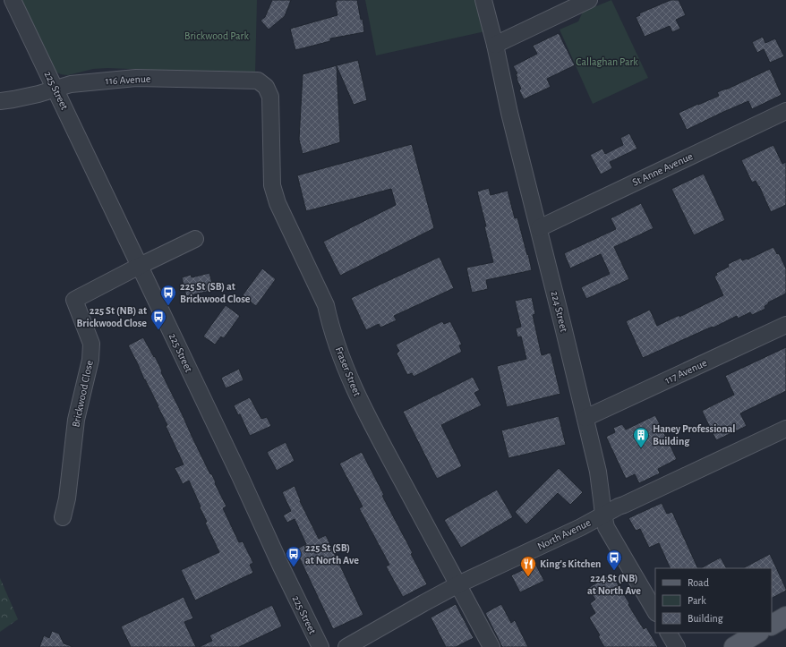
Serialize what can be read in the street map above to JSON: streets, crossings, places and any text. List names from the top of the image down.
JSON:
{
  "streets": {
    "street": [
      "116 Avenue",
      "225 Street",
      "St Anne Avenue",
      "224 Street",
      "Fraser Street",
      "117 Avenue",
      "Brickwood Close",
      "North Avenue"
    ]
  },
  "crossings": [
    ["116 Avenue", "225 Street"],
    ["116 Avenue", "Fraser Street"],
    ["225 Street", "Brickwood Close"],
    ["St Anne Avenue", "224 Street"],
    ["224 Street", "117 Avenue"],
    ["224 Street", "North Avenue"],
    ["Fraser Street", "North Avenue"]
  ],
  "parks": ["Brickwood Park", "Callaghan Park"],
  "places": {
    "bus stop": [
      "225 St (SB) at Brickwood Close",
      "225 St (NB) at Brickwood Close",
      "225 St (SB) at North Ave",
      "224 St (NB) at North Ave"
    ],
    "building": ["Haney Professional Building"],
    "restaurant": ["King's Kitchen"]
  },
  "legend": ["Road", "Park", "Building"]
}
